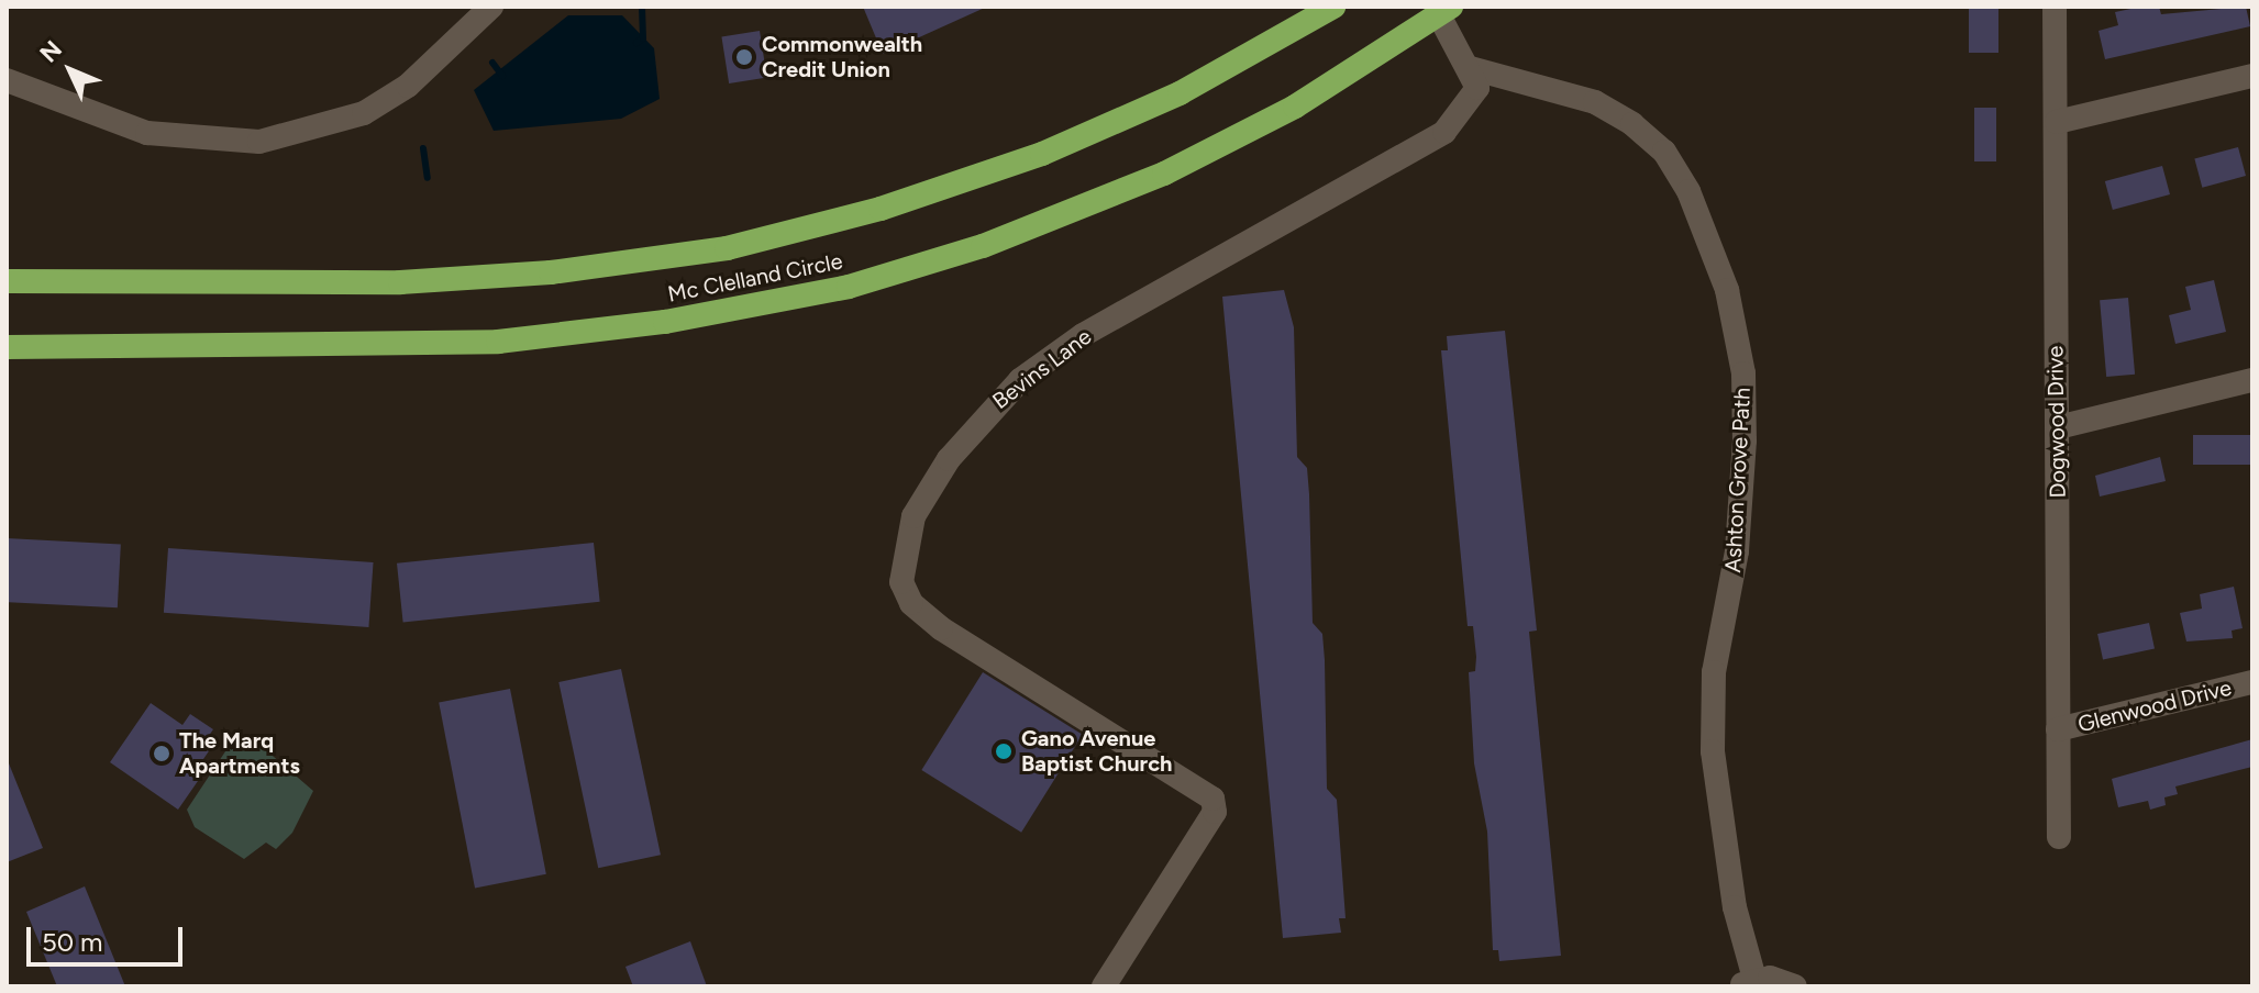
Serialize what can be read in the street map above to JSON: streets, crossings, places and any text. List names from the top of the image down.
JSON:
{
  "streets": {
    "highway": ["Mc Clelland Circle"],
    "street": [
      "Bevins Lane",
      "Dogwood Drive",
      "Ashton Grove Path",
      "Glenwood Drive"
    ]
  },
  "crossings": [
    ["Bevins Lane", "Ashton Grove Path"],
    ["Dogwood Drive", "Glenwood Drive"]
  ],
  "places": ["Commonwealth Credit Union", "Gano Avenue Baptist Church", "The Marq Apartments"],
  "scale_bar": "50 m",
  "north": "top left"
}
